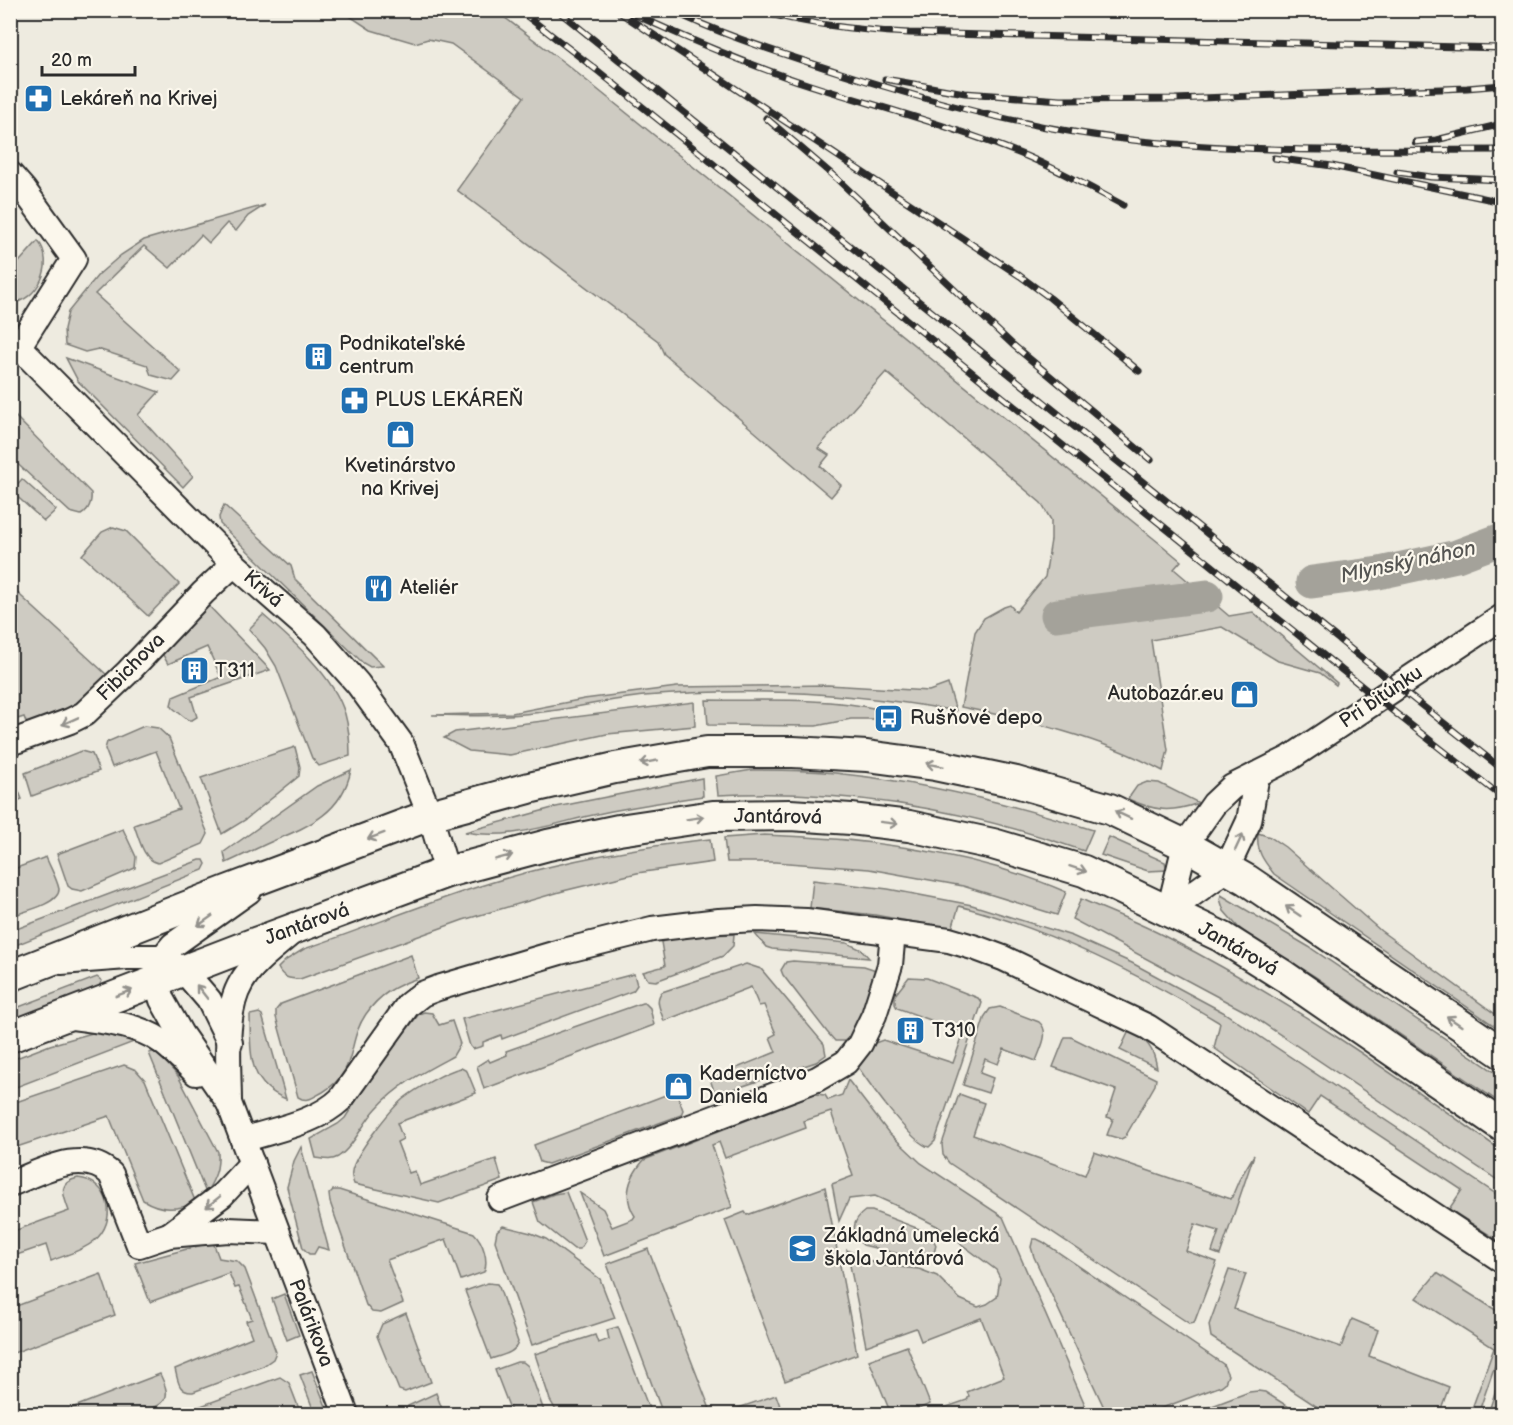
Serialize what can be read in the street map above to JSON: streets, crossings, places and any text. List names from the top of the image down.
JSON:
{
  "streets": {
    "street": [
      "Krivá",
      "Fibichova",
      "Pri bitúnku",
      "Jantárová",
      "Palárikova"
    ]
  },
  "crossings": [
    ["Krivá", "Fibichova"],
    ["Krivá", "Jantárová"],
    ["Pri bitúnku", "Jantárová"]
  ],
  "one_way": ["Fibichova"],
  "water": ["Mlynský náhon"],
  "places": {
    "pharmacy": ["Lekáreň na Krivej", "PLUS LEKÁREŇ"],
    "building": ["Podnikateľské centrum", "T311", "T310"],
    "shop": ["Kvetinárstvo na Krivej", "Autobazár.eu", "Kaderníctvo Daniela"],
    "restaurant": ["Ateliér"],
    "bus stop": ["Rušňové depo"],
    "school or university": ["Základná umelecká škola Jantárová"]
  },
  "scale_bar": "20 m"
}
